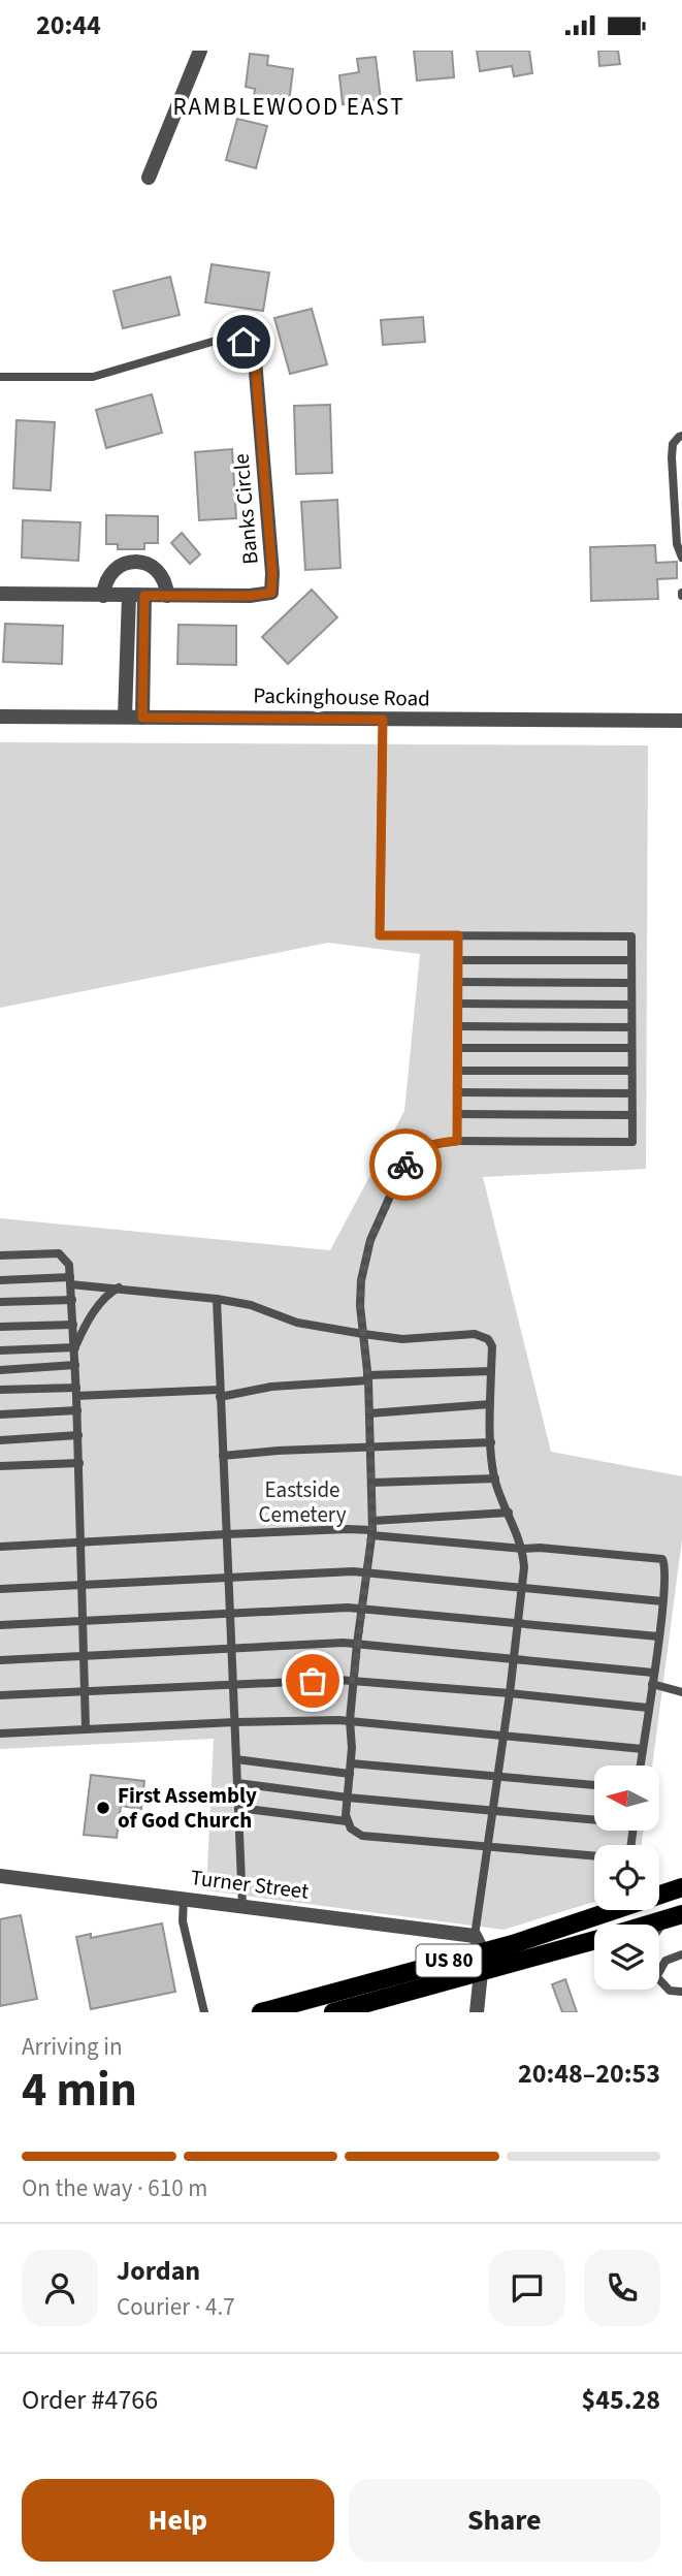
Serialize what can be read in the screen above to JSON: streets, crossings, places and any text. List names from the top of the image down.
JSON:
{
  "streets": {
    "main road": ["US 80"],
    "street": ["Banks Circle", "Packinghouse Road", "Turner Street"]
  },
  "crossings": [
    ["Turner Street", "US 80"]
  ],
  "districts": ["RAMBLEWOOD EAST"],
  "parks": ["Eastside Cemetery"],
  "places": ["First Assembly of God Church"],
  "north": "left",
  "page": {
    "status": "20:44",
    "heading": ["4 min", "Arriving in", "20:48–20:53"],
    "panel": [
      "Jordan",
      "Courier · 4.7",
      "Order #4766",
      "$45.28"
    ],
    "bar": "On the way · 610 m",
    "buttons": ["Help", "Share"]
  }
}
